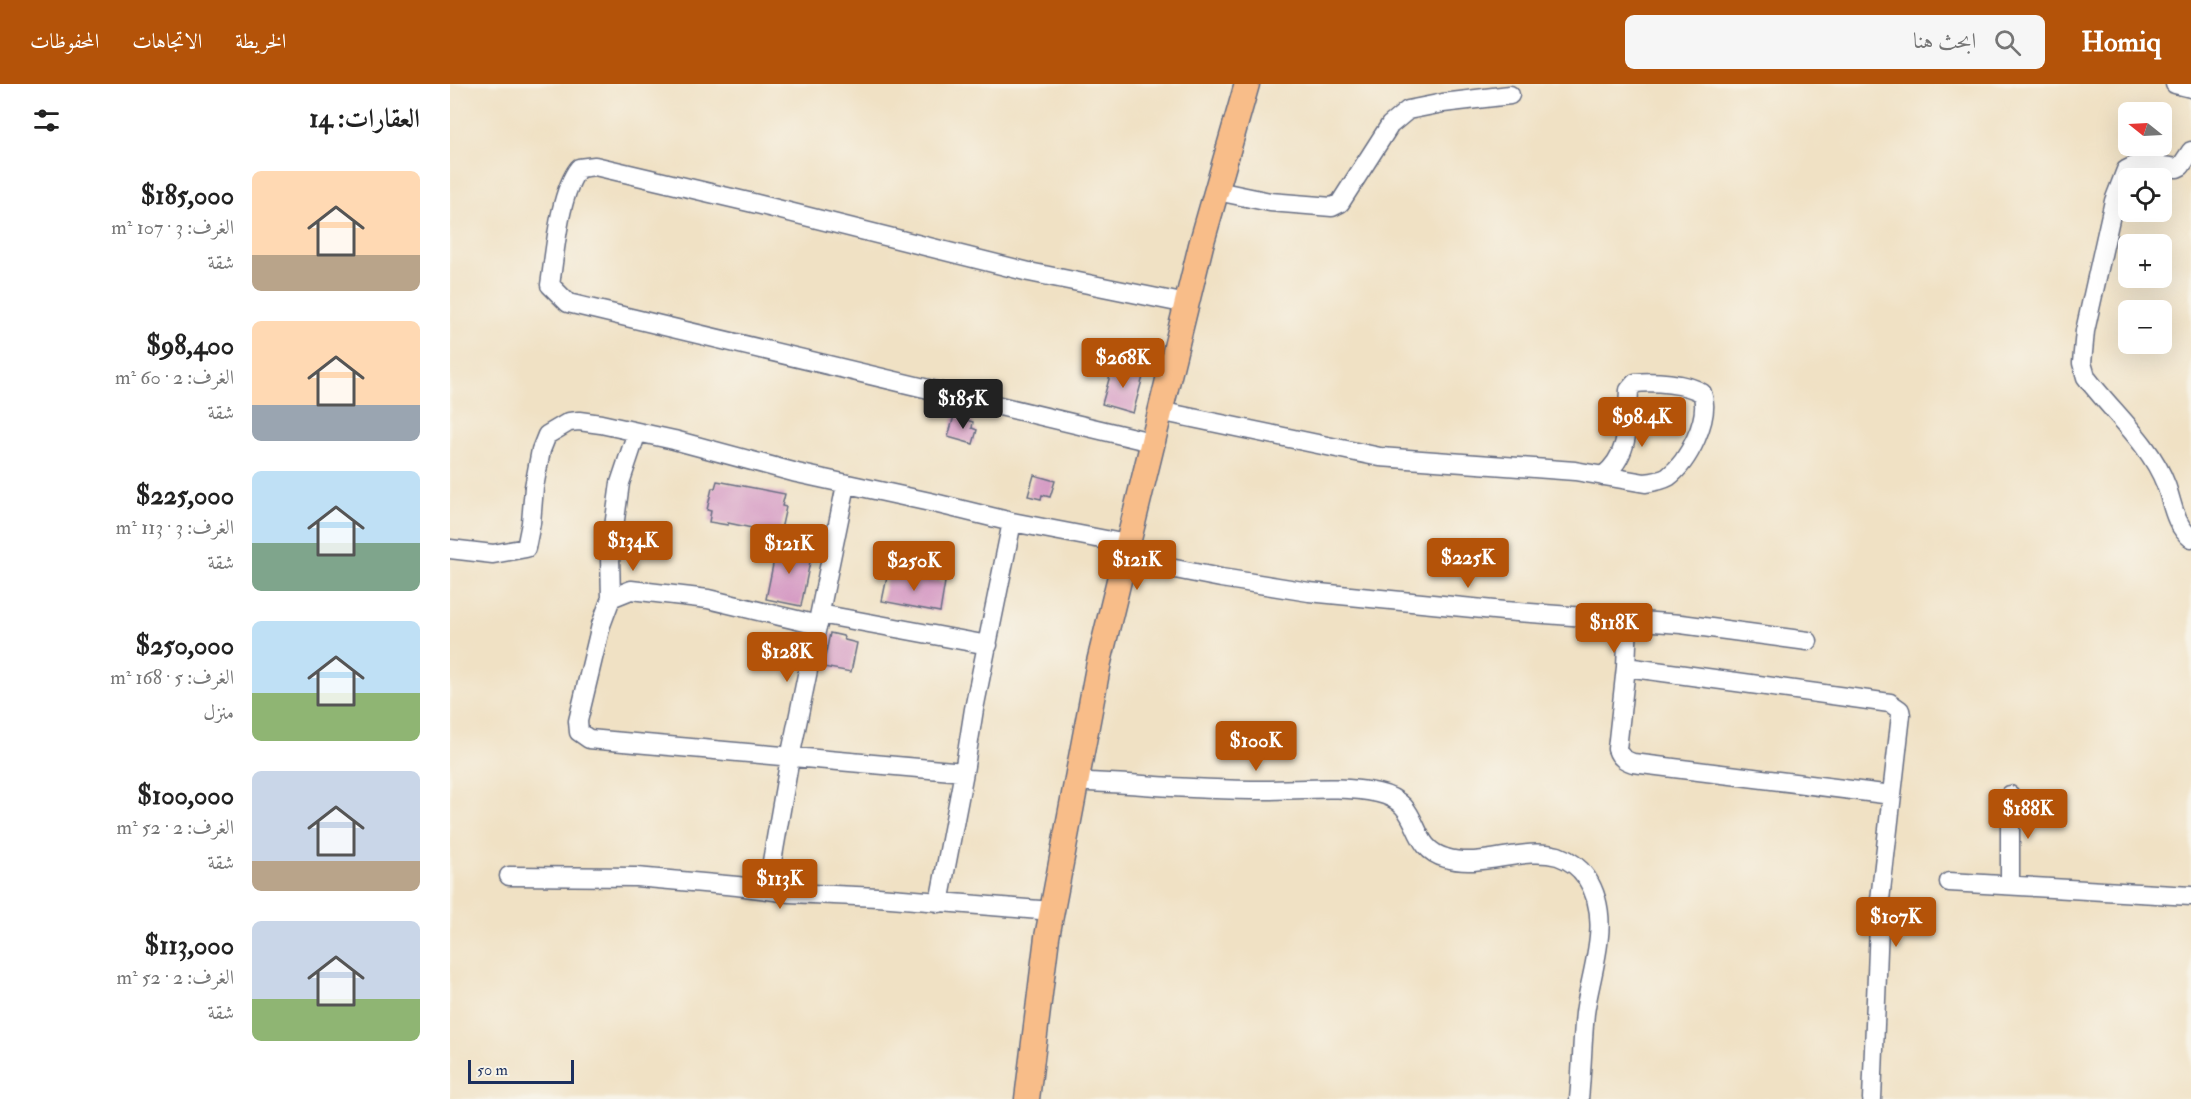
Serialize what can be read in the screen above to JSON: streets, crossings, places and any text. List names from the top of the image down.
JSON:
{
  "scale_bar": "50 m",
  "north": "left",
  "page": {
    "header": "Homiq",
    "search": "ابحث هنا",
    "nav": ["الخريطة", "الاتجاهات", "المحفوظات"],
    "heading": "العقارات: 14",
    "map_buttons": ["+", "−"],
    "list": [
      {
        "name": "$185,000",
        "note": "الغرف: 3 · 107 m² · شقة"
      },
      {
        "name": "$98,400",
        "note": "الغرف: 2 · 60 m² · شقة"
      },
      {
        "name": "$225,000",
        "note": "الغرف: 3 · 113 m² · شقة"
      },
      {
        "name": "$250,000",
        "note": "الغرف: 5 · 168 m² · منزل"
      },
      {
        "name": "$100,000",
        "note": "الغرف: 2 · 52 m² · شقة"
      },
      {
        "name": "$113,000",
        "note": "الغرف: 2 · 52 m² · شقة"
      }
    ],
    "price": [
      "$268K",
      "$185K",
      "$98.4K",
      "$134K",
      "$121K",
      "$225K",
      "$121K",
      "$250K",
      "$118K",
      "$128K",
      "$100K",
      "$188K",
      "$113K",
      "$107K"
    ],
    "scale": "50 m"
  }
}
